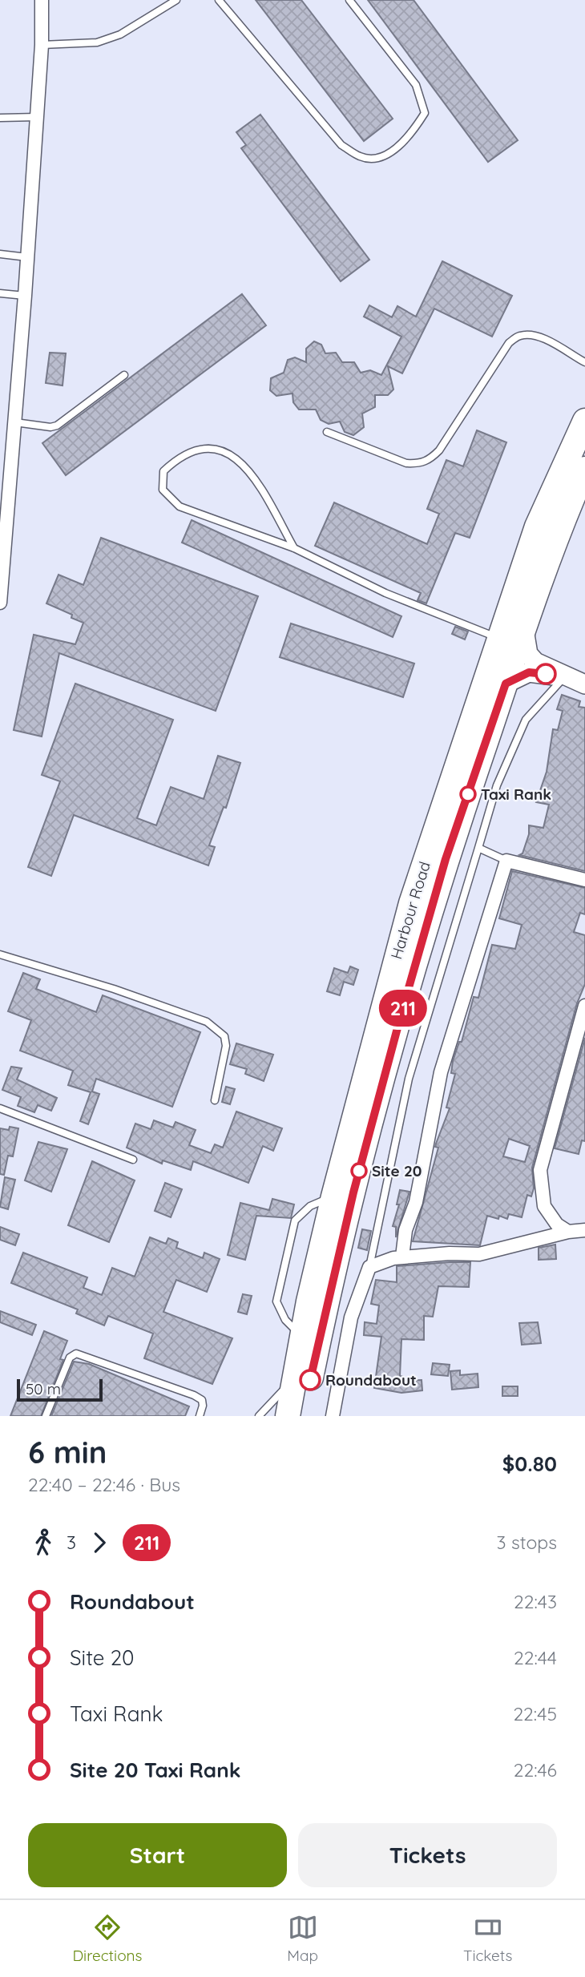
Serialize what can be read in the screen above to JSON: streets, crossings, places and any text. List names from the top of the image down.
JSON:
{
  "streets": {
    "highway": ["Harbour Road"]
  },
  "places": ["Taxi Rank", "Site 20", "Roundabout"],
  "lines": ["bus line 211"],
  "scale_bar": "50 m",
  "page": {
    "on_map": "211",
    "scale": "50 m",
    "heading": ["6 min", "22:40 – 22:46 · Bus", "$0.80"],
    "legs": ["3", "211", "3 stops"],
    "list": [
      {
        "name": "Roundabout",
        "value": "22:43"
      },
      {
        "name": "Site 20",
        "value": "22:44"
      },
      {
        "name": "Taxi Rank",
        "value": "22:45"
      },
      {
        "name": "Site 20 Taxi Rank",
        "value": "22:46"
      }
    ],
    "buttons": ["Start", "Tickets"],
    "tabs": ["Directions", "Map", "Tickets"]
  }
}
